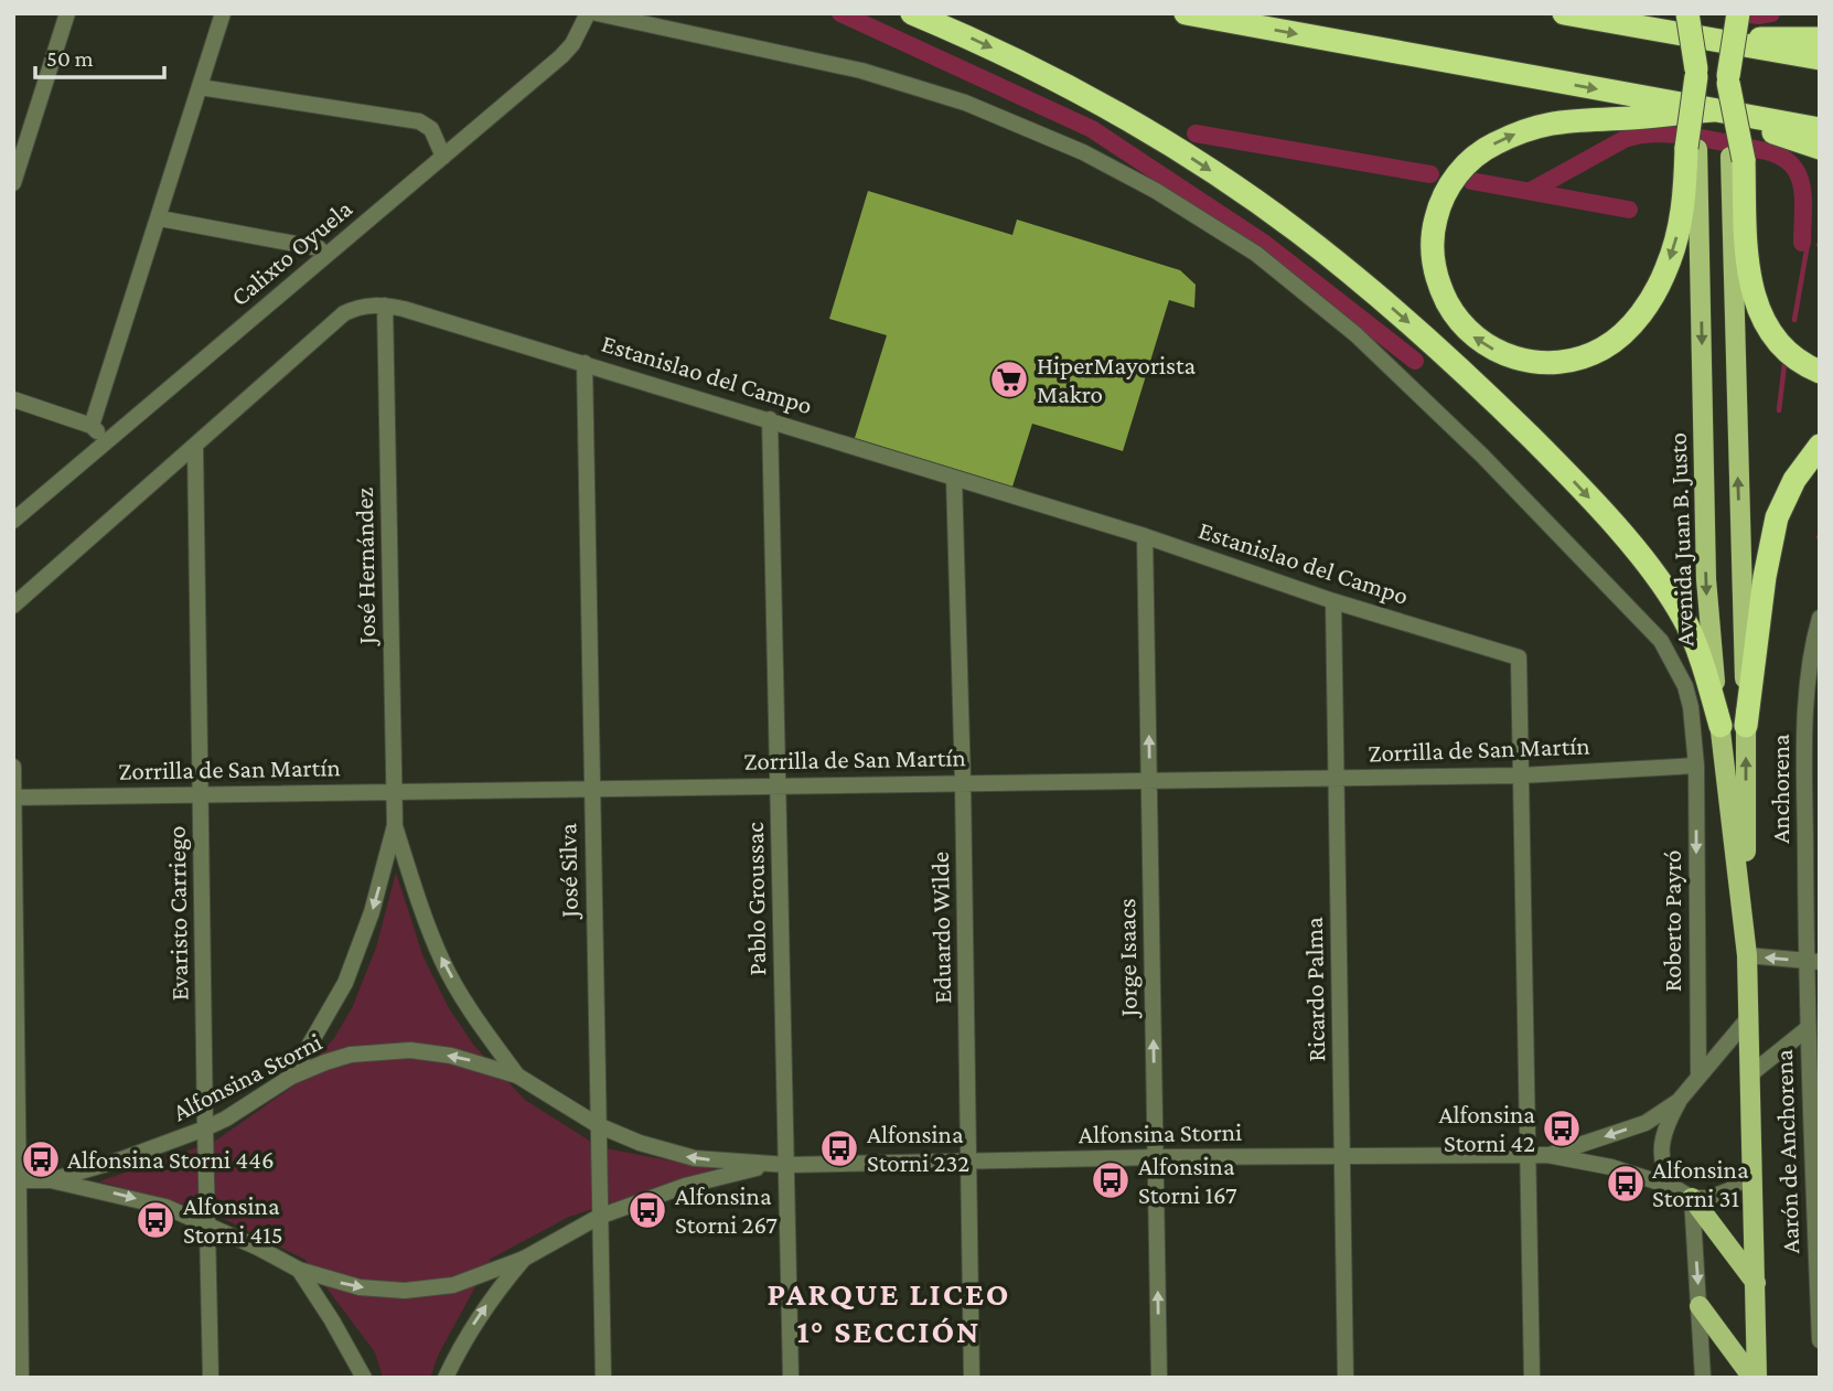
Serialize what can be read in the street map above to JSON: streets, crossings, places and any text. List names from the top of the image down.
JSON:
{
  "streets": {
    "main road": ["Avenida Juan B. Justo"],
    "street": [
      "Calixto Oyuela",
      "Estanislao del Campo",
      "José Hernández",
      "Zorrilla de San Martín",
      "Anchorena",
      "José Silva",
      "Pablo Groussac",
      "Evaristo Carriego",
      "Roberto Payró",
      "Eduardo Wilde",
      "Jorge Isaacs",
      "Ricardo Palma",
      "Alfonsina Storni",
      "Aarón de Anchorena"
    ]
  },
  "crossings": [
    ["Estanislao del Campo", "José Hernández"],
    ["Estanislao del Campo", "Zorrilla de San Martín"],
    ["Estanislao del Campo", "José Silva"],
    ["Estanislao del Campo", "Pablo Groussac"],
    ["Estanislao del Campo", "Eduardo Wilde"],
    ["Estanislao del Campo", "Jorge Isaacs"],
    ["Estanislao del Campo", "Ricardo Palma"],
    ["Estanislao del Campo", "Alfonsina Storni"],
    ["Avenida Juan B. Justo", "Alfonsina Storni"],
    ["José Hernández", "Zorrilla de San Martín"],
    ["José Hernández", "Alfonsina Storni"],
    ["Zorrilla de San Martín", "José Silva"],
    ["Zorrilla de San Martín", "Pablo Groussac"],
    ["Zorrilla de San Martín", "Evaristo Carriego"],
    ["Zorrilla de San Martín", "Roberto Payró"],
    ["Zorrilla de San Martín", "Eduardo Wilde"],
    ["Zorrilla de San Martín", "Jorge Isaacs"],
    ["Zorrilla de San Martín", "Ricardo Palma"],
    ["Anchorena", "Aarón de Anchorena"],
    ["José Silva", "Alfonsina Storni"],
    ["Pablo Groussac", "Alfonsina Storni"],
    ["Evaristo Carriego", "Alfonsina Storni"],
    ["Roberto Payró", "Alfonsina Storni"],
    ["Eduardo Wilde", "Alfonsina Storni"],
    ["Jorge Isaacs", "Alfonsina Storni"],
    ["Ricardo Palma", "Alfonsina Storni"]
  ],
  "one_way": ["Jorge Isaacs"],
  "districts": ["PARQUE LICEO 1° SECCIÓN"],
  "places": {
    "supermarket": ["HiperMayorista Makro"],
    "bus stop": [
      "Alfonsina Storni 42",
      "Alfonsina Storni 232",
      "Alfonsina Storni 446",
      "Alfonsina Storni 167",
      "Alfonsina Storni 31",
      "Alfonsina Storni 267",
      "Alfonsina Storni 415"
    ]
  },
  "scale_bar": "50 m"
}
